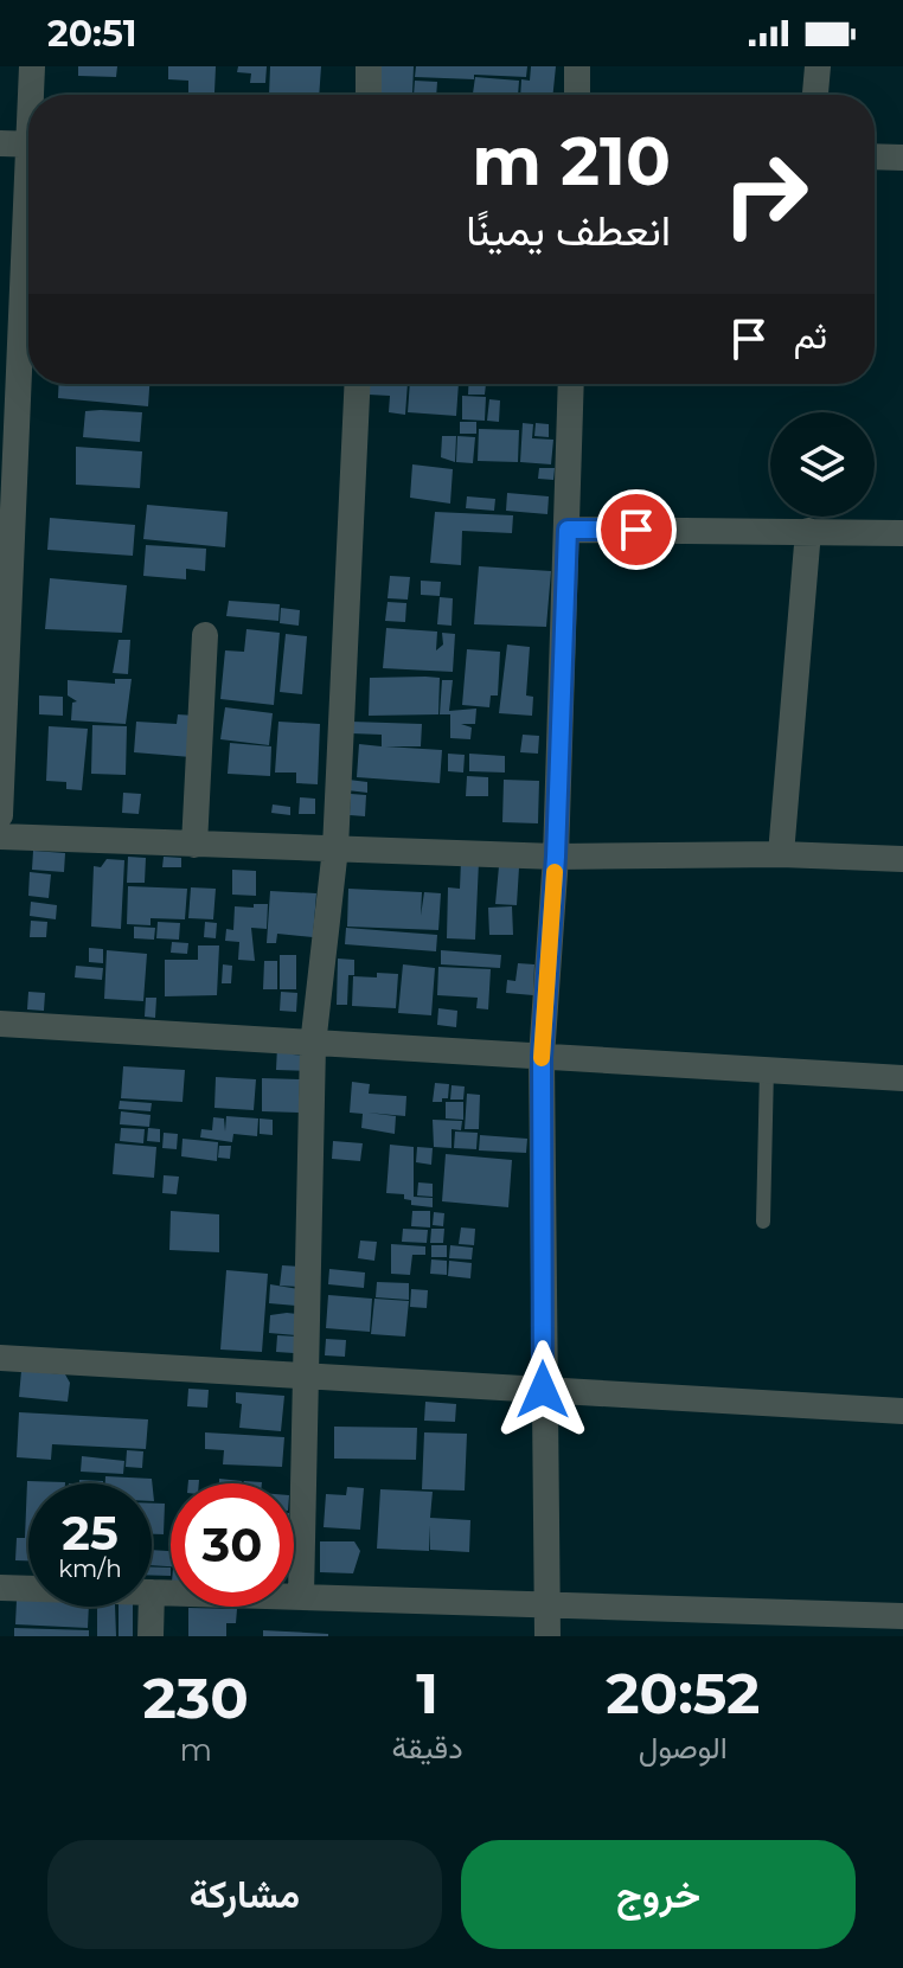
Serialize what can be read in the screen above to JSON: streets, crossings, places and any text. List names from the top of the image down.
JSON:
{
  "page": {
    "status": "20:51",
    "turn": ["210 m", "انعطف يمينًا"],
    "then": "ثم",
    "speed": "25 km/h",
    "limit": "30",
    "eta": [
      "20:52",
      "الوصول",
      "1",
      "دقيقة",
      "230",
      "m"
    ],
    "buttons": ["خروج", "مشاركة"]
  }
}
